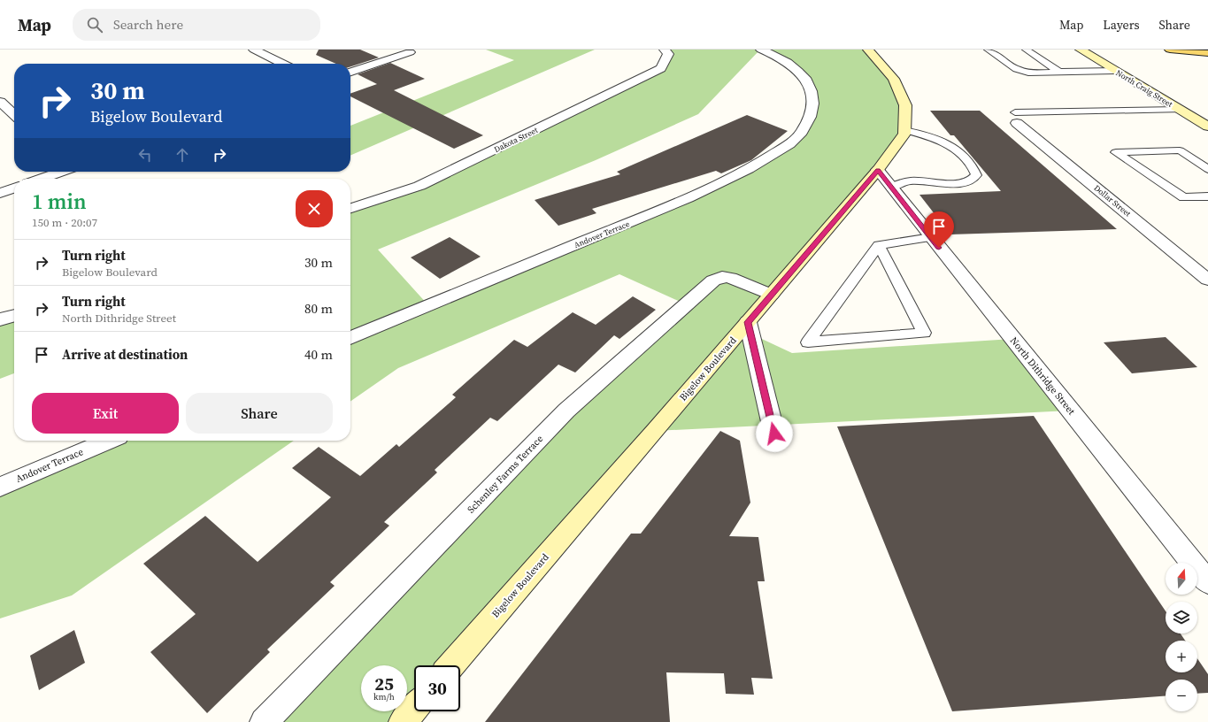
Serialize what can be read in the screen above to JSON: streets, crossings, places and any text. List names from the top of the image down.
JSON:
{
  "streets": {
    "main road": ["North Craig Street", "Bigelow Boulevard"],
    "street": [
      "Dakota Street",
      "Dollar Street",
      "Andover Terrace",
      "North Dithridge Street",
      "Schenley Farms Terrace"
    ]
  },
  "crossings": [
    ["Bigelow Boulevard", "North Dithridge Street"],
    ["Bigelow Boulevard", "Schenley Farms Terrace"]
  ],
  "north": "top",
  "page": {
    "header": "Map",
    "search": "Search here",
    "nav": ["Map", "Layers", "Share"],
    "turn": ["30 m", "Bigelow Boulevard"],
    "heading": ["1 min", "150 m · 20:07"],
    "list": [
      {
        "name": "Turn right",
        "note": "Bigelow Boulevard",
        "value": "30 m"
      },
      {
        "name": "Turn right",
        "note": "North Dithridge Street",
        "value": "80 m"
      },
      {
        "name": "Arrive at destination",
        "value": "40 m"
      }
    ],
    "buttons": ["Exit", "Share"],
    "map_buttons": ["+", "−"],
    "speed": "25 km/h",
    "limit": "30"
  }
}
